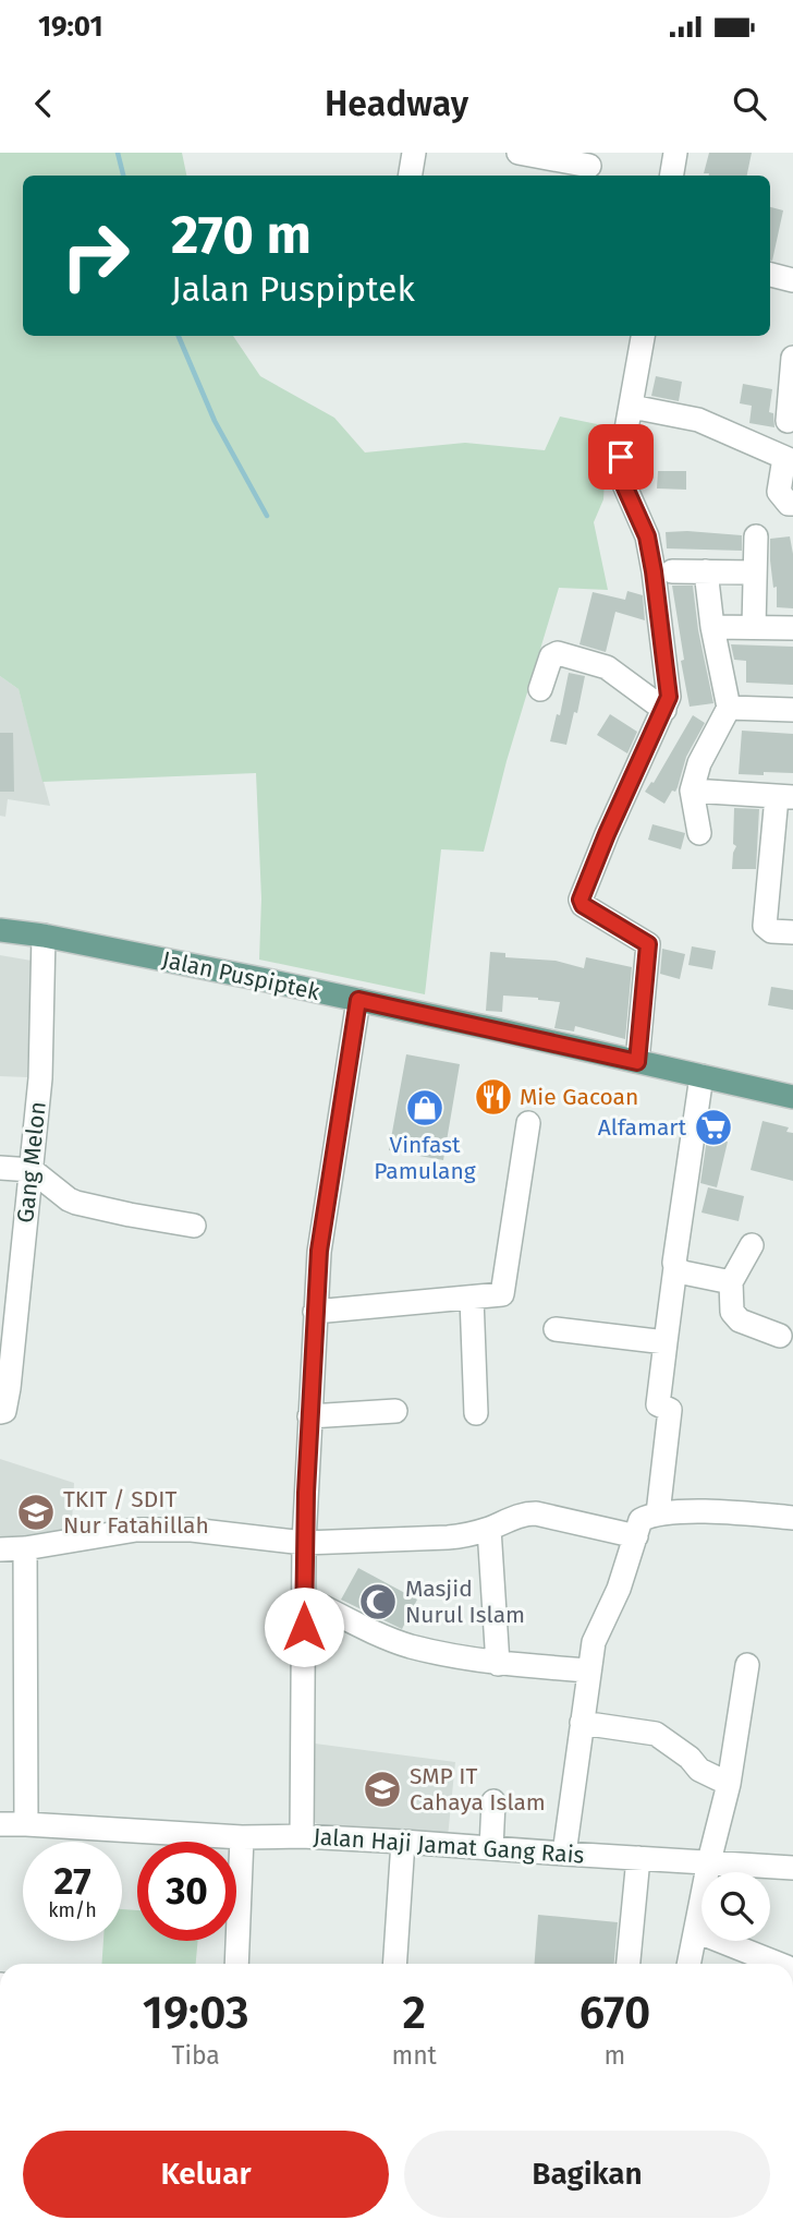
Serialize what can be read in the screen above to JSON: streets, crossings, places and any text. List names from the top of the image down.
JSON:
{
  "streets": {
    "main road": ["Jalan Puspiptek"],
    "street": ["Gang Melon", "Jalan Haji Jamat Gang Rais"]
  },
  "crossings": [
    ["Jalan Puspiptek", "Gang Melon"],
    ["Jalan Puspiptek", "Jalan Haji Jamat Gang Rais"]
  ],
  "places": {
    "restaurant": ["Mie Gacoan"],
    "shop": ["Vinfast Pamulang"],
    "supermarket": ["Alfamart"],
    "school or university": ["TKIT / SDIT Nur Fatahillah", "SMP IT Cahaya Islam"],
    "mosque": ["Masjid Nurul Islam"]
  },
  "page": {
    "status": "19:01",
    "header": "Headway",
    "turn": ["270 m", "Jalan Puspiptek"],
    "speed": "27 km/h",
    "limit": "30",
    "eta": [
      "19:03",
      "Tiba",
      "2",
      "mnt",
      "670",
      "m"
    ],
    "buttons": ["Keluar", "Bagikan"]
  }
}
